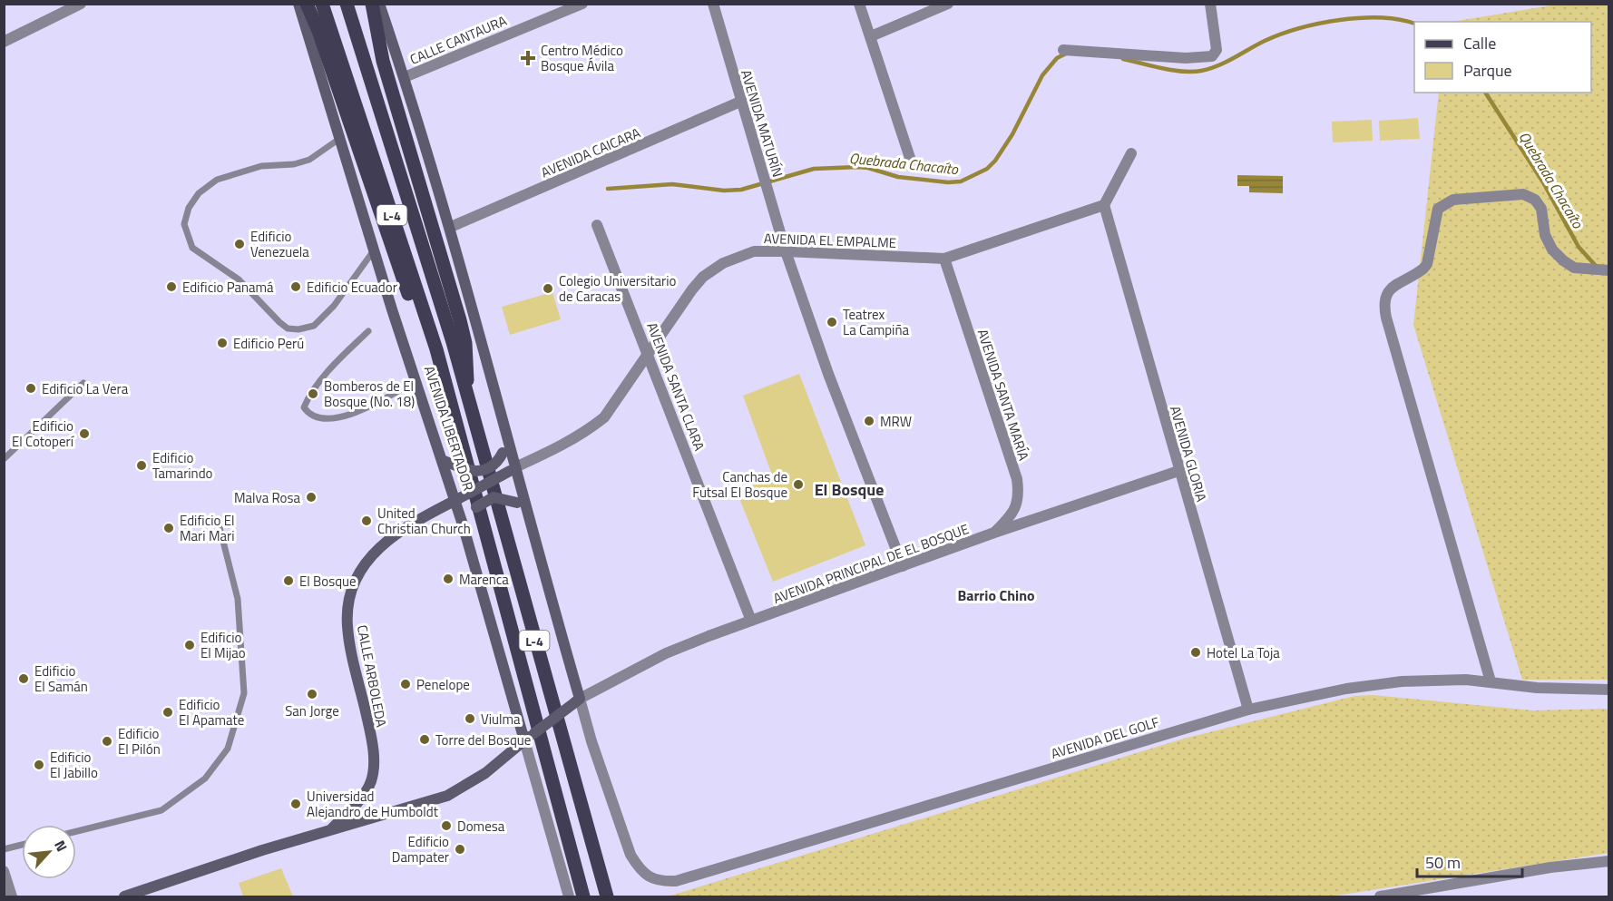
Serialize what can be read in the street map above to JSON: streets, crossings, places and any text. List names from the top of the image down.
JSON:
{
  "streets": {
    "main road": ["L-4", "AVENIDA LIBERTADOR", "CALLE ARBOLEDA"],
    "street": [
      "CALLE CANTAURA",
      "AVENIDA MATURÍN",
      "AVENIDA CAICARA",
      "AVENIDA EL EMPALME",
      "AVENIDA SANTA CLARA",
      "AVENIDA SANTA MARÍA",
      "AVENIDA GLORIA",
      "AVENIDA PRINCIPAL DE EL BOSQUE",
      "AVENIDA DEL GOLF"
    ]
  },
  "crossings": [
    ["CALLE CANTAURA", "L-4"],
    ["AVENIDA MATURÍN", "AVENIDA CAICARA"],
    ["AVENIDA MATURÍN", "AVENIDA EL EMPALME"],
    ["AVENIDA MATURÍN", "AVENIDA PRINCIPAL DE EL BOSQUE"],
    ["AVENIDA CAICARA", "L-4"],
    ["L-4", "AVENIDA EL EMPALME"],
    ["L-4", "AVENIDA LIBERTADOR"],
    ["L-4", "AVENIDA PRINCIPAL DE EL BOSQUE"],
    ["L-4", "CALLE ARBOLEDA"],
    ["L-4", "AVENIDA DEL GOLF"],
    ["AVENIDA EL EMPALME", "AVENIDA SANTA CLARA"],
    ["AVENIDA EL EMPALME", "AVENIDA SANTA MARÍA"],
    ["AVENIDA EL EMPALME", "AVENIDA GLORIA"],
    ["AVENIDA EL EMPALME", "CALLE ARBOLEDA"],
    ["AVENIDA SANTA CLARA", "AVENIDA PRINCIPAL DE EL BOSQUE"],
    ["AVENIDA SANTA MARÍA", "AVENIDA PRINCIPAL DE EL BOSQUE"],
    ["AVENIDA LIBERTADOR", "CALLE ARBOLEDA"],
    ["AVENIDA GLORIA", "AVENIDA PRINCIPAL DE EL BOSQUE"],
    ["AVENIDA GLORIA", "AVENIDA DEL GOLF"],
    ["AVENIDA PRINCIPAL DE EL BOSQUE", "AVENIDA DEL GOLF"]
  ],
  "districts": ["El Bosque", "Barrio Chino"],
  "water": ["Quebrada Chacaíto"],
  "places": {
    "health": ["Centro Médico Bosque Ávila"],
    "other": [
      "Edificio Venezuela",
      "Edificio Panamá",
      "Edificio Ecuador",
      "Colegio Universitario de Caracas",
      "Teatrex La Campiña",
      "Edificio Perú",
      "Edificio La Vera",
      "Bomberos de El Bosque (No. 18)",
      "MRW",
      "Edificio El Cotoperí",
      "Edificio Tamarindo",
      "Canchas de Futsal El Bosque",
      "Malva Rosa",
      "United Christian Church",
      "Edificio El Mari Mari",
      "Marenca",
      "El Bosque",
      "Edificio El Mijao",
      "Hotel La Toja",
      "Edificio El Samán",
      "Penelope",
      "San Jorge",
      "Edificio El Apamate",
      "Viulma",
      "Torre del Bosque",
      "Edificio El Pilón",
      "Edificio El Jabillo",
      "Universidad Alejandro de Humboldt",
      "Domesa",
      "Edificio Dampater"
    ]
  },
  "legend": ["Calle", "Parque"],
  "scale_bar": "50 m",
  "north": "top right"
}
